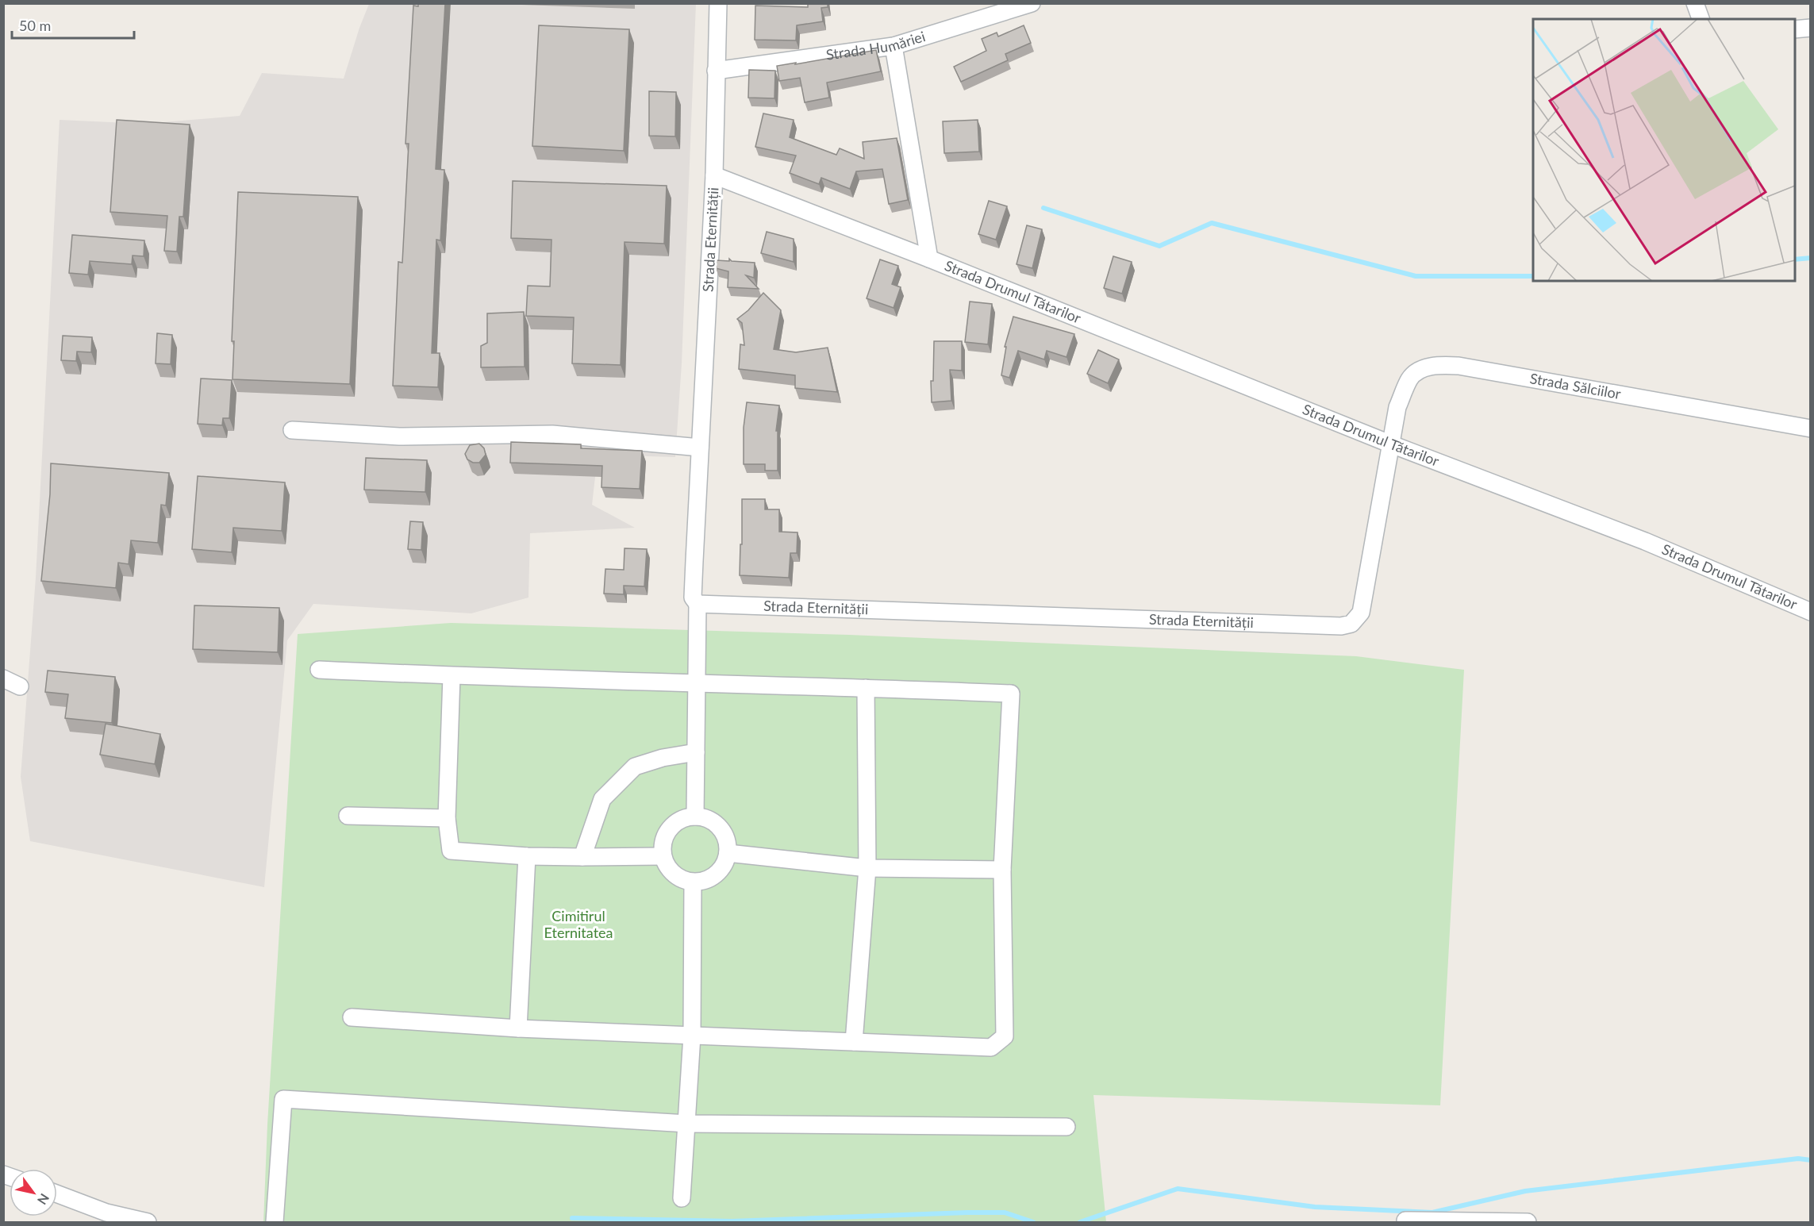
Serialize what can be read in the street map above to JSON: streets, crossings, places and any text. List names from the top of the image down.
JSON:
{
  "streets": {
    "street": [
      "Strada Humăriei",
      "Strada Eternității",
      "Strada Drumul Tătarilor",
      "Strada Sălciilor"
    ]
  },
  "crossings": [
    ["Strada Humăriei", "Strada Eternității"],
    ["Strada Humăriei", "Strada Drumul Tătarilor"],
    ["Strada Eternității", "Strada Drumul Tătarilor"],
    ["Strada Eternității", "Strada Sălciilor"],
    ["Strada Drumul Tătarilor", "Strada Sălciilor"]
  ],
  "parks": ["Cimitirul Eternitatea"],
  "scale_bar": "50 m",
  "north": "bottom right"
}
